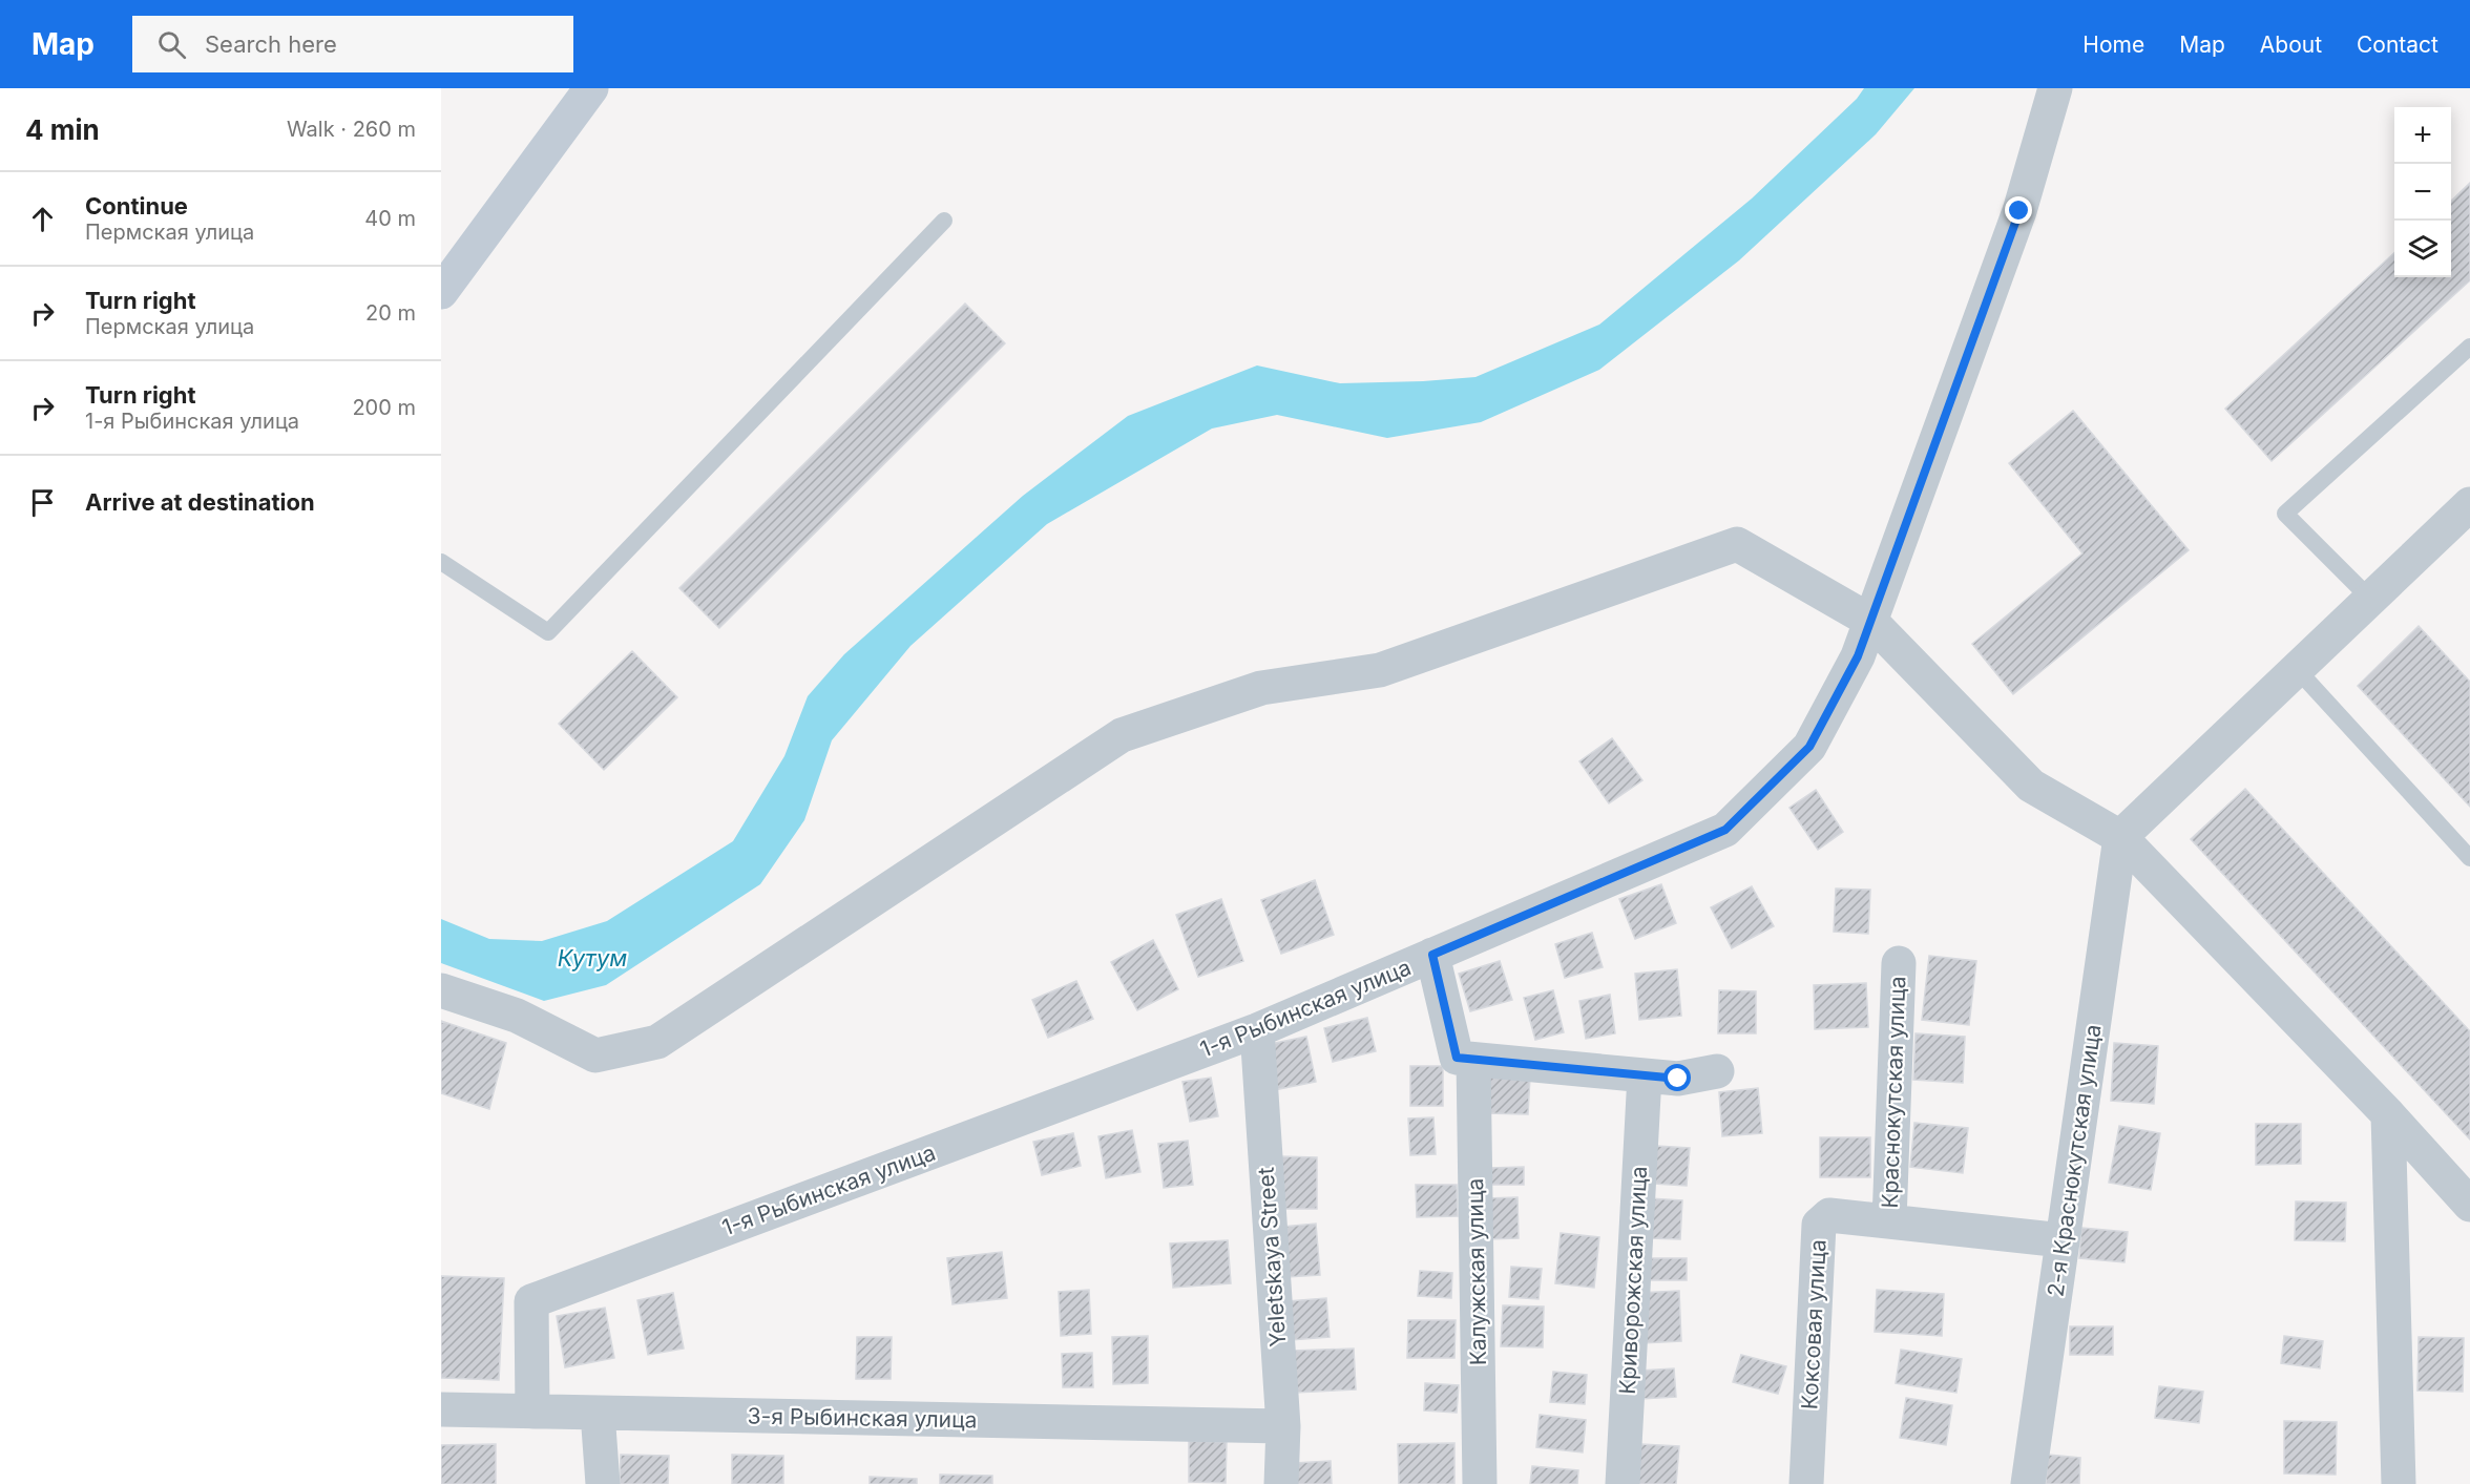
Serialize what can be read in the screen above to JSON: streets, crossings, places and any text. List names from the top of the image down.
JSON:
{
  "streets": {
    "street": [
      "1-я Рыбинская улица",
      "Краснокутская улица",
      "2-я Краснокутская улица",
      "Yeletskaya Street",
      "Калужская улица",
      "Криворожская улица",
      "Коксовая улица",
      "3-я Рыбинская улица"
    ]
  },
  "crossings": [
    ["1-я Рыбинская улица", "Yeletskaya Street"],
    ["1-я Рыбинская улица", "3-я Рыбинская улица"],
    ["Краснокутская улица", "Коксовая улица"],
    ["2-я Краснокутская улица", "Коксовая улица"],
    ["Yeletskaya Street", "3-я Рыбинская улица"]
  ],
  "water": ["Кутум"],
  "page": {
    "header": "Map",
    "search": "Search here",
    "nav": [
      "Home",
      "Map",
      "About",
      "Contact"
    ],
    "heading": ["4 min", "Walk · 260 m"],
    "map_buttons": ["+", "−"],
    "list": [
      ["Continue", "Пермская улица", "40 m"],
      ["Turn right", "Пермская улица", "20 m"],
      ["Turn right", "1-я Рыбинская улица", "200 m"],
      "Arrive at destination"
    ]
  }
}
